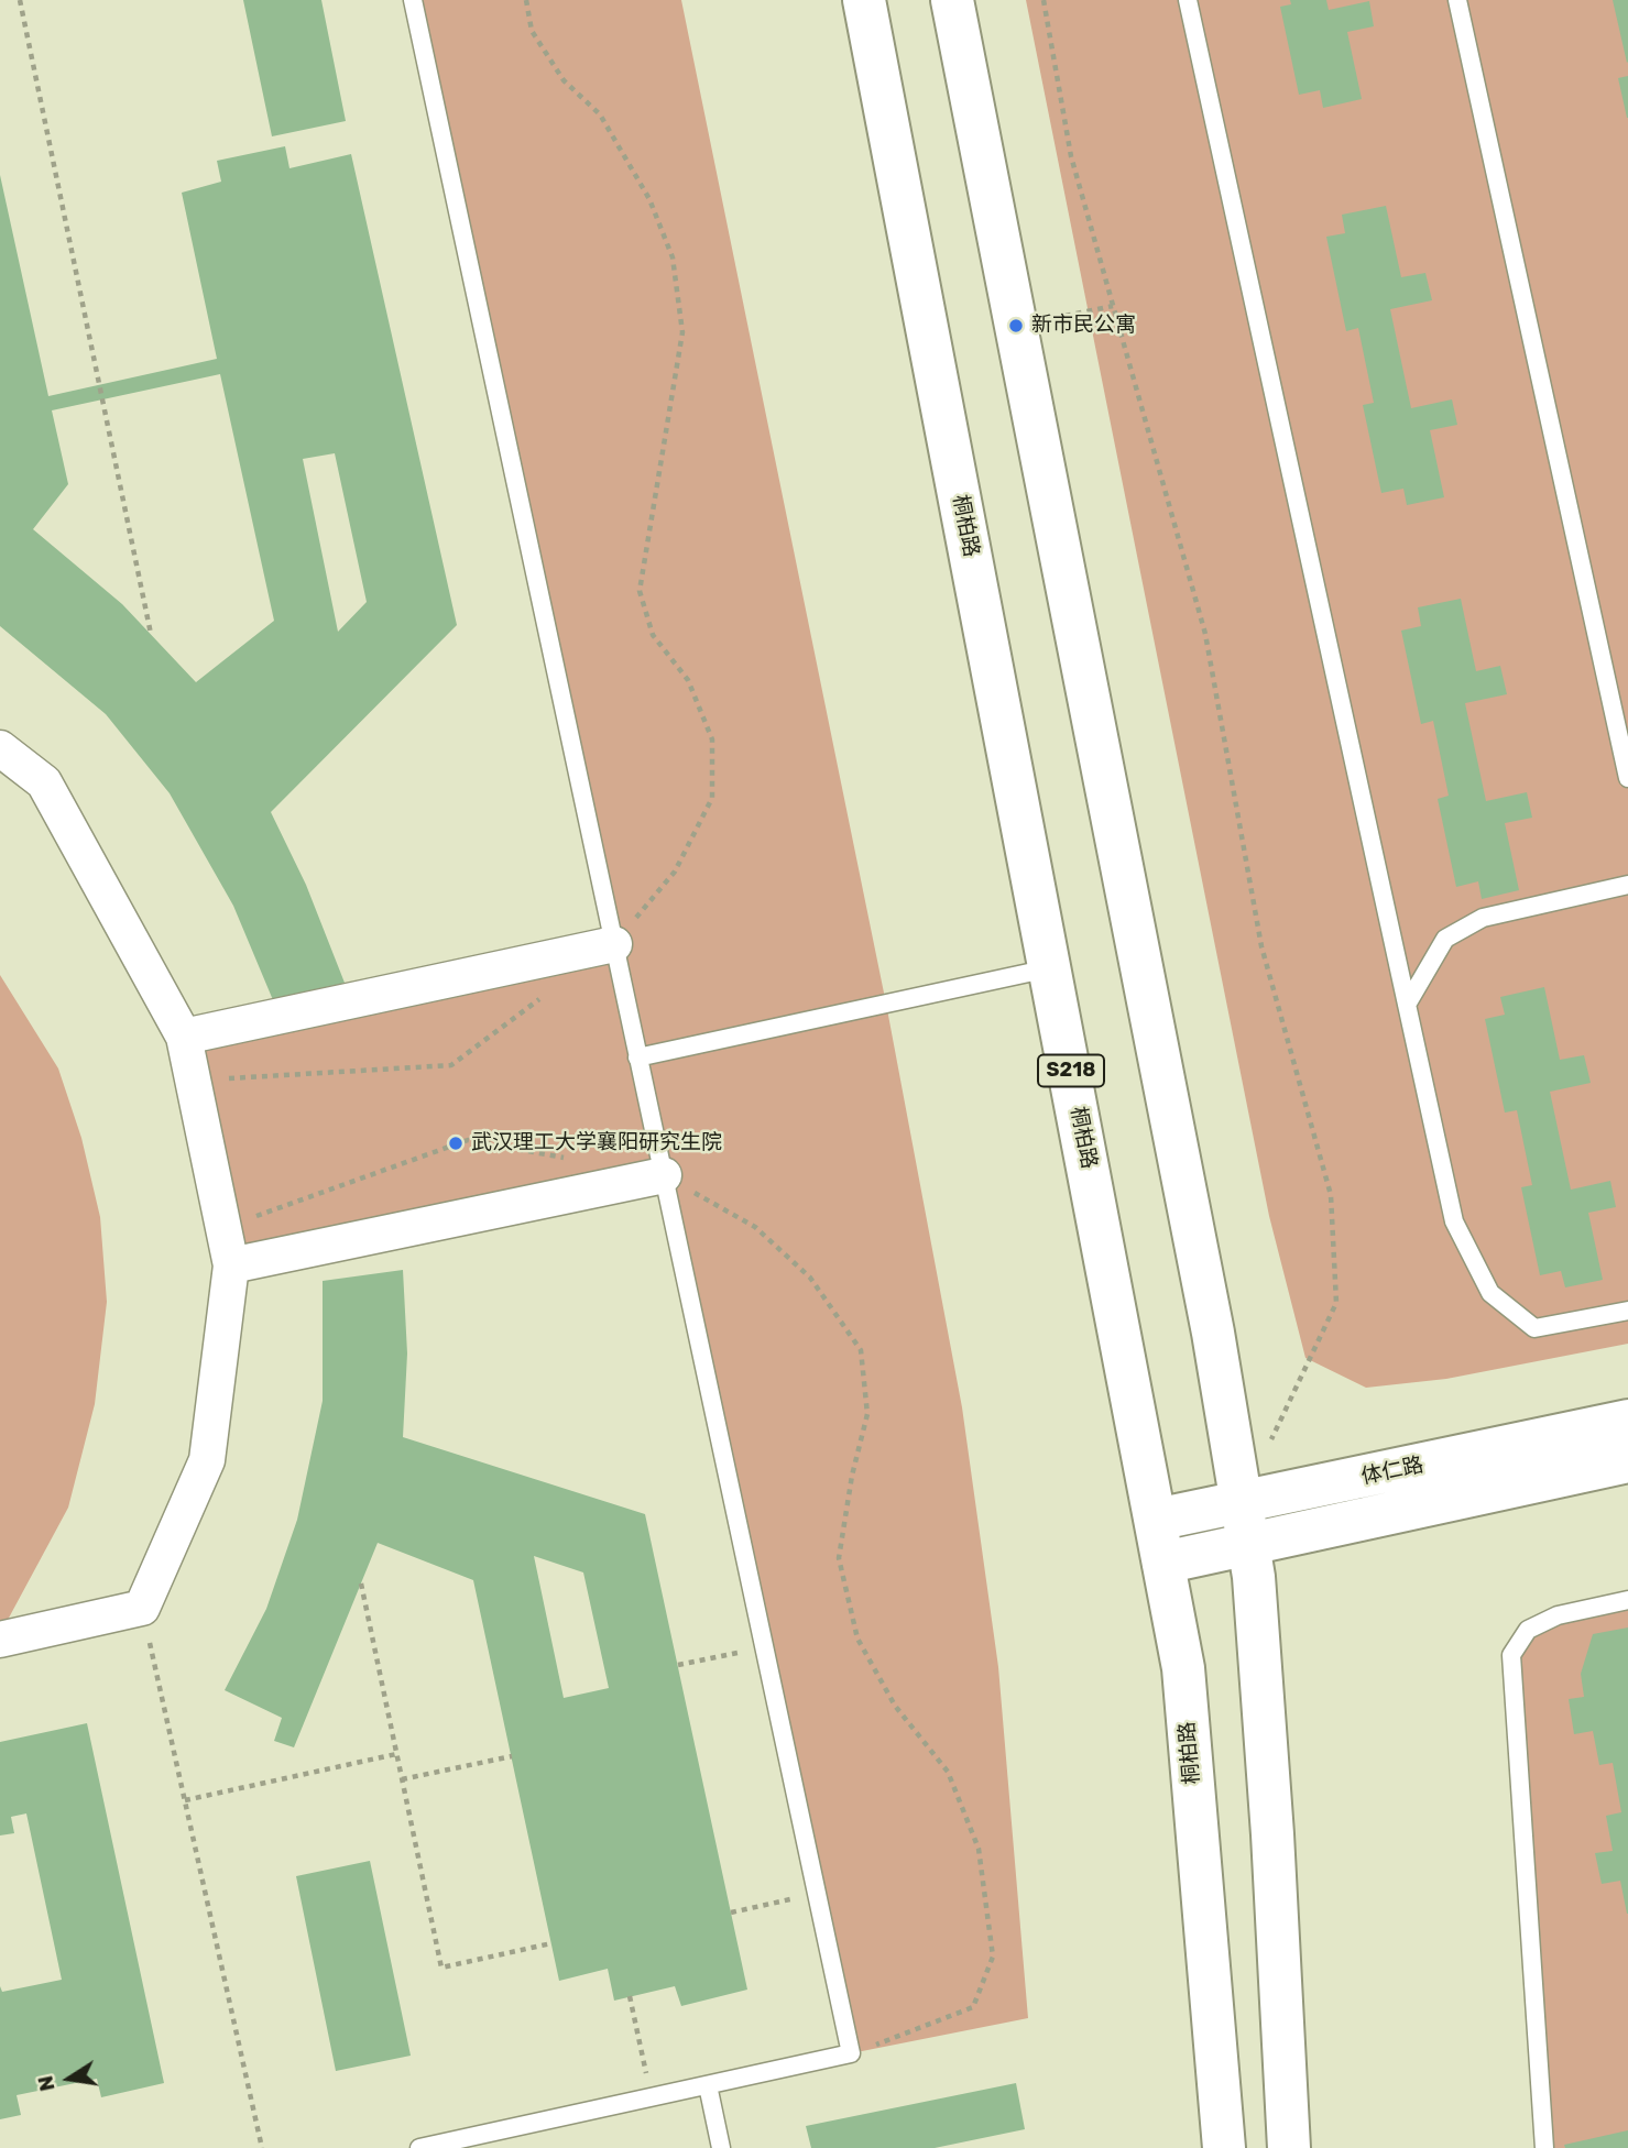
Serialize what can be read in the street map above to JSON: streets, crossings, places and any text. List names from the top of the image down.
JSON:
{
  "streets": {
    "main road": ["桐柏路", "S218", "体仁路"]
  },
  "crossings": [
    ["桐柏路", "体仁路"]
  ],
  "places": ["新市民公寓", "武汉理工大学襄阳研究生院"],
  "north": "left"
}
